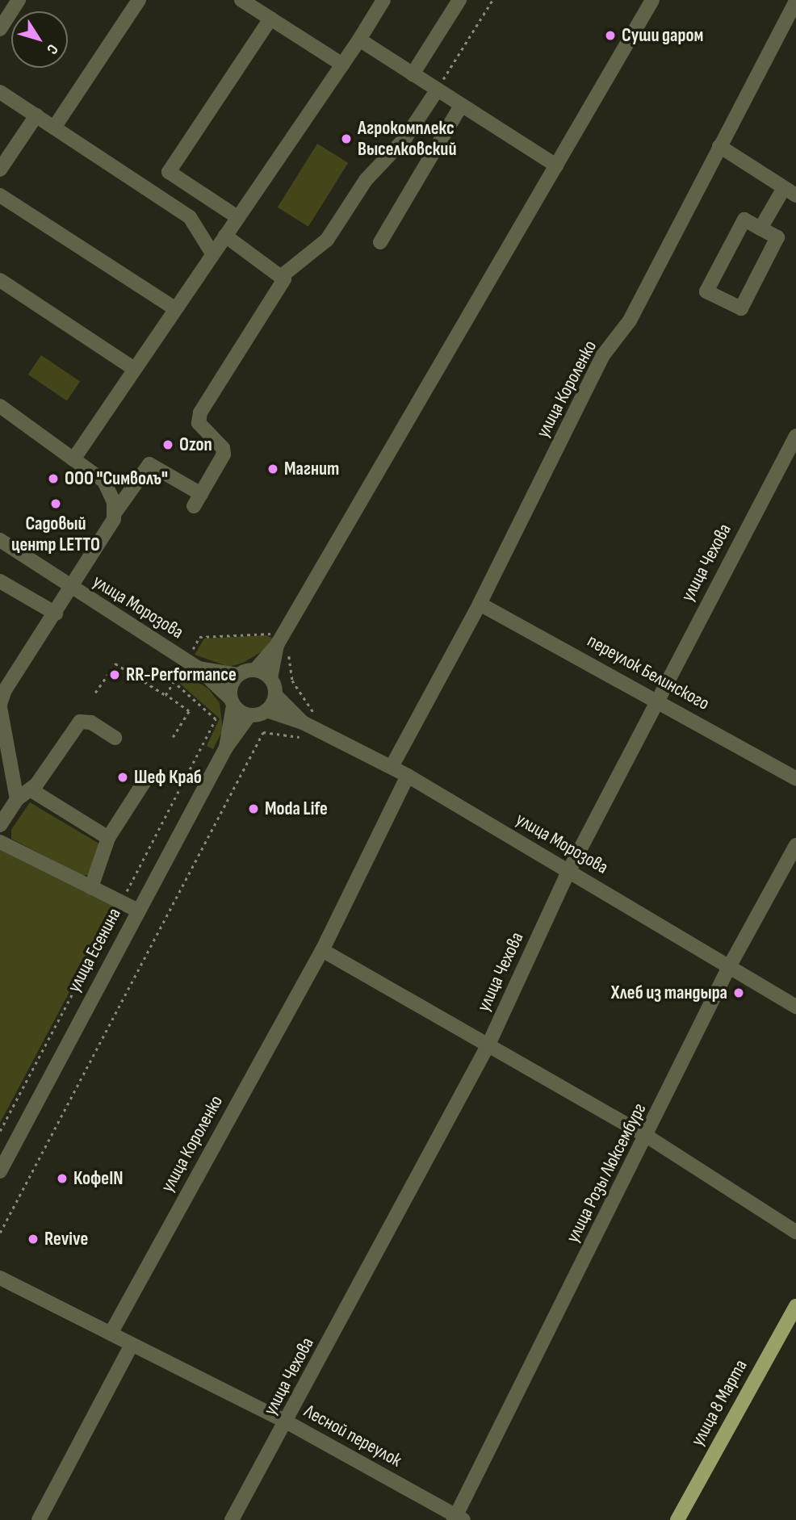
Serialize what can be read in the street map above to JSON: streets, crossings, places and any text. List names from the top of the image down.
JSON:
{
  "streets": {
    "main road": ["улица 8 Марта"],
    "street": [
      "улица Короленко",
      "улица Чехова",
      "улица Морозова",
      "переулок Белинского",
      "улица Есенина",
      "улица Розы Люксембург",
      "Лесной переулок"
    ]
  },
  "crossings": [
    ["улица Короленко", "улица Морозова"],
    ["улица Короленко", "переулок Белинского"],
    ["улица Чехова", "улица Морозова"],
    ["улица Чехова", "переулок Белинского"],
    ["улица Чехова", "Лесной переулок"],
    ["улица Морозова", "улица Розы Люксембург"],
    ["улица Розы Люксембург", "Лесной переулок"]
  ],
  "places": [
    "Суши даром",
    "Агрокомплекс Выселковский",
    "Ozon",
    "Магнит",
    "ООО \"Символъ\"",
    "Садовый центр LETTO",
    "RR-Performance",
    "Шеф Краб",
    "Moda Life",
    "Хлеб из тандыра",
    "КофеIN",
    "Revive"
  ],
  "north": "bottom right"
}
